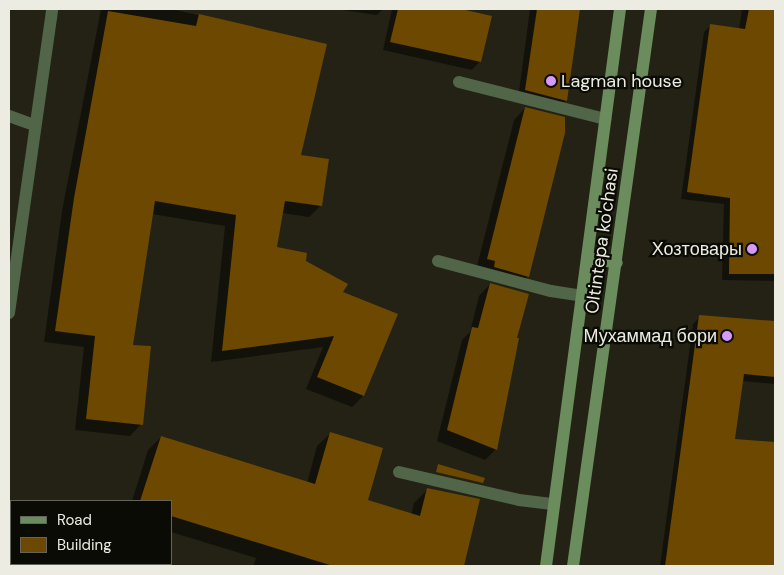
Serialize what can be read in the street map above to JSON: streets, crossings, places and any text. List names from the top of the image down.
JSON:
{
  "streets": {
    "main road": ["Oltintepa ko'chasi"]
  },
  "places": ["Lagman house", "Хозтовары", "Мухаммад бори"],
  "legend": ["Road", "Building"]
}
